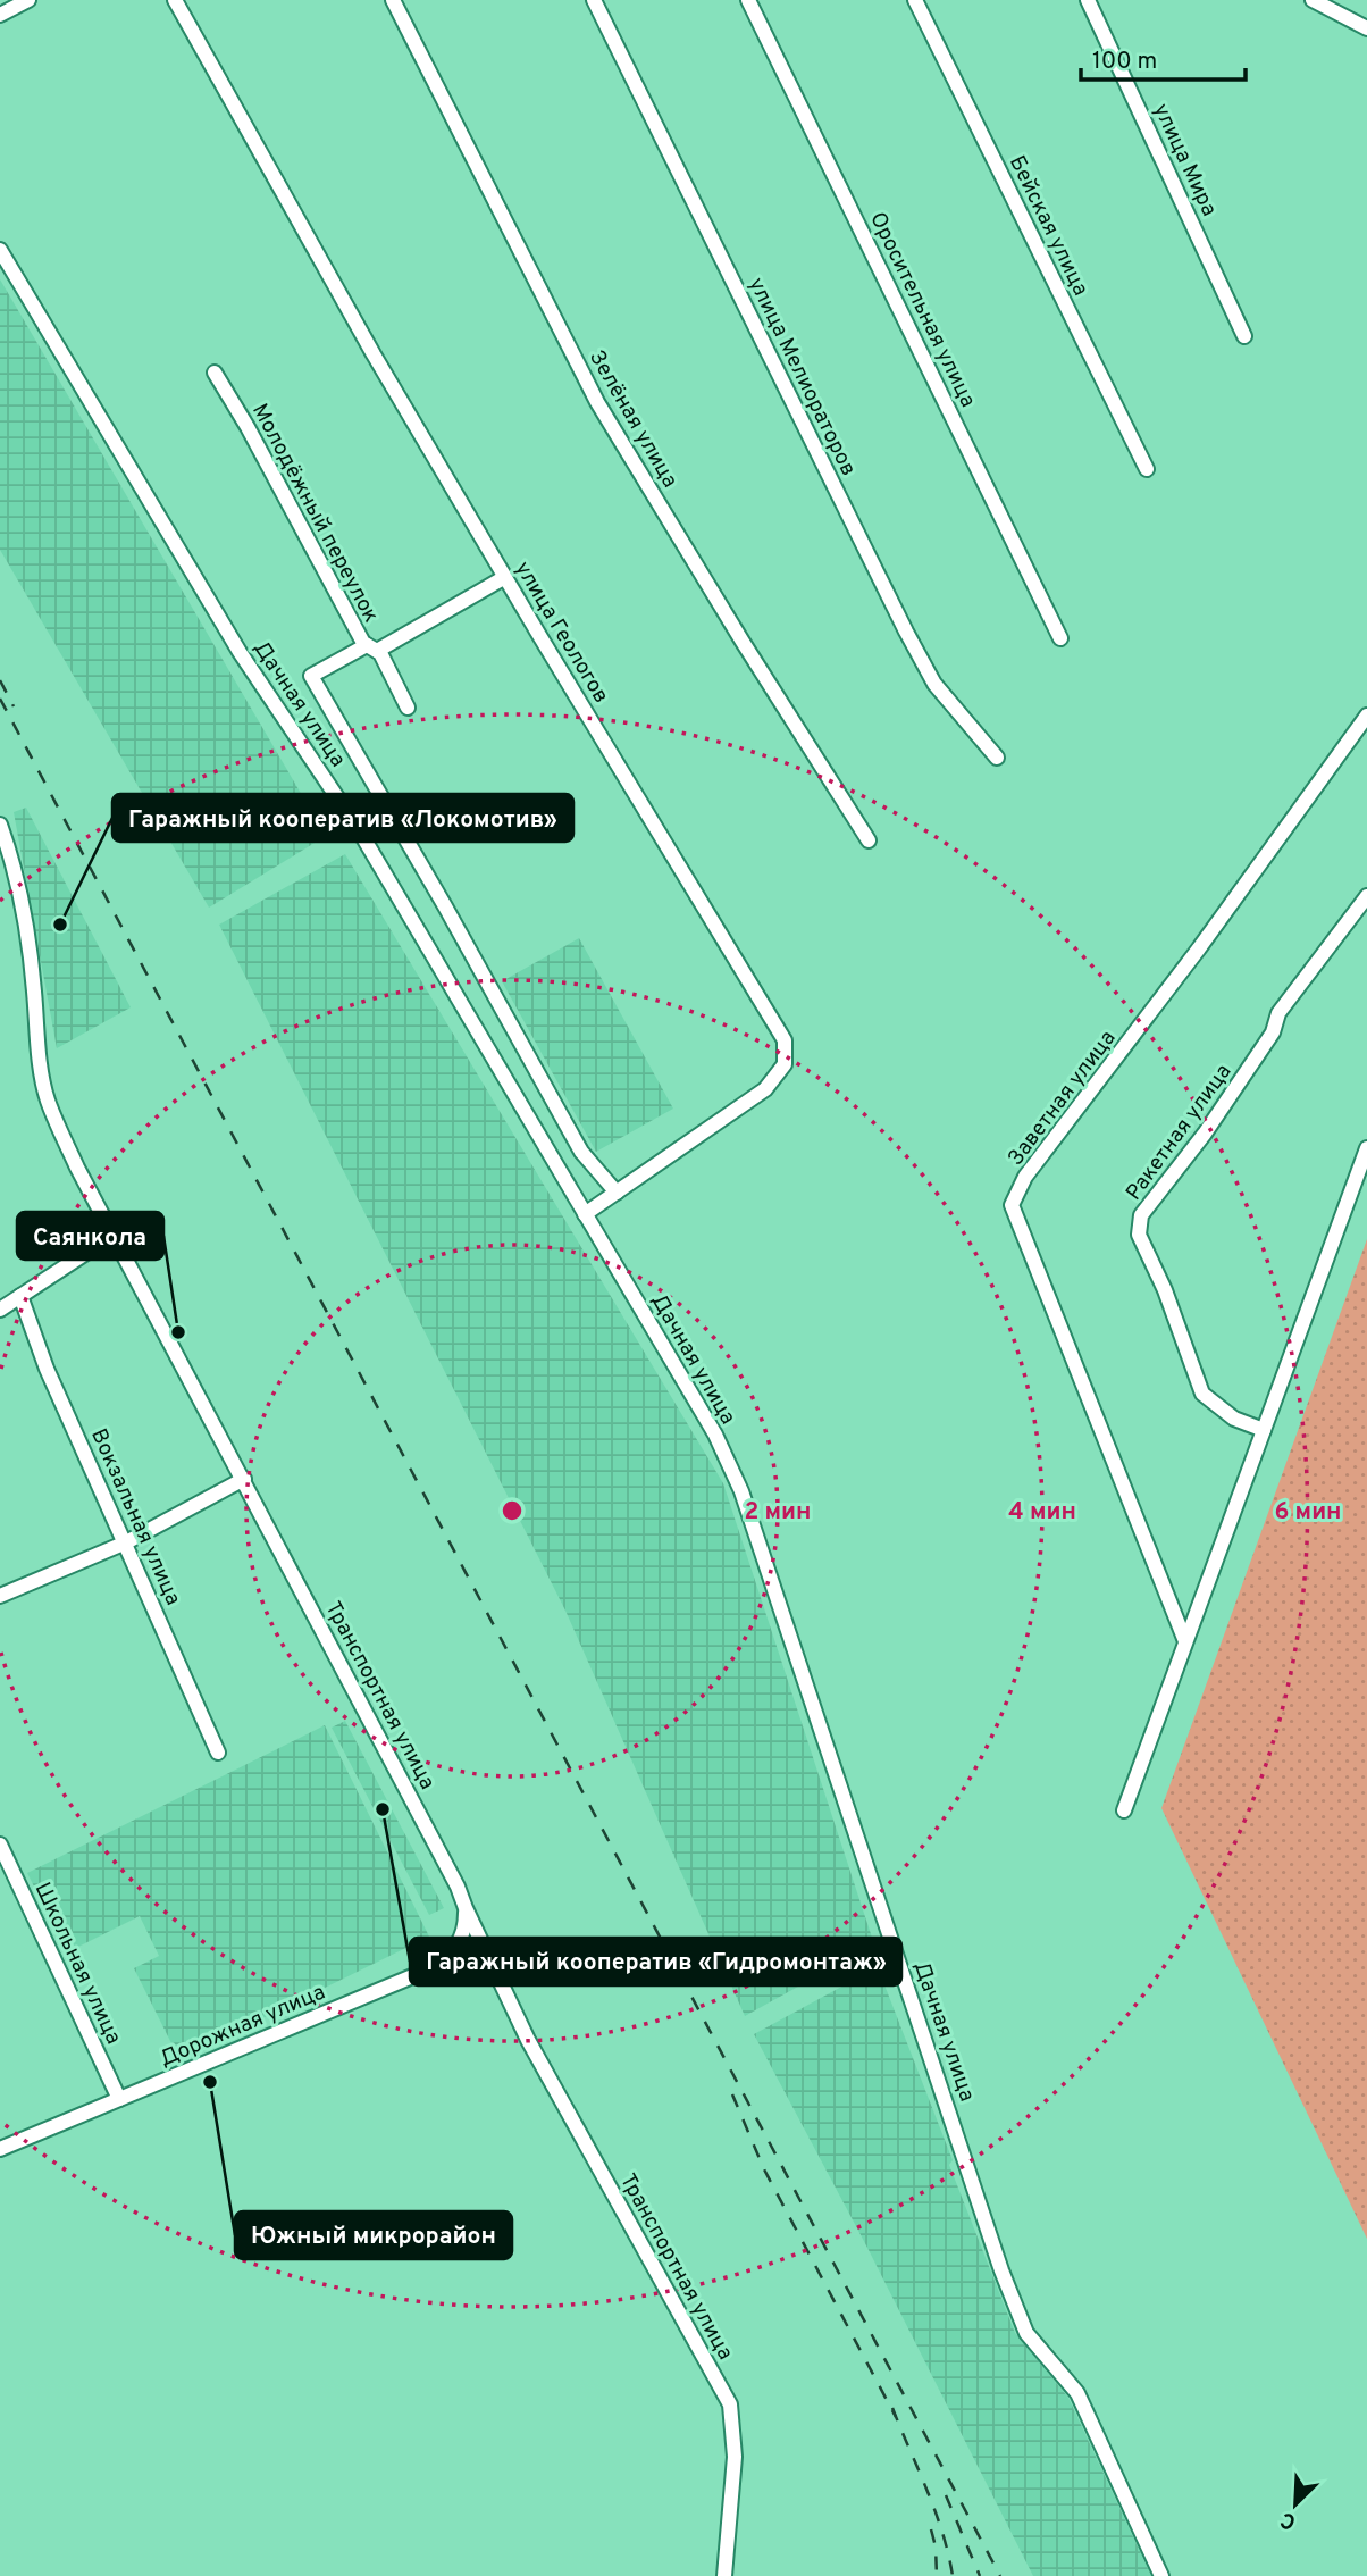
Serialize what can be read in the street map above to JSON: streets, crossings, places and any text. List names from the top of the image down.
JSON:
{
  "streets": {
    "street": [
      "улица Мира",
      "Бейская улица",
      "Оросительная улица",
      "улица Мелиораторов",
      "Зелёная улица",
      "Молодёжный переулок",
      "улица Геологов",
      "Дачная улица",
      "Заветная улица",
      "Ракетная улица",
      "Вокзальная улица",
      "Транспортная улица",
      "Школьная улица",
      "Дорожная улица"
    ]
  },
  "crossings": [
    ["улица Геологов", "Дачная улица"],
    ["Транспортная улица", "Дорожная улица"],
    ["Школьная улица", "Дорожная улица"]
  ],
  "places": [
    "Гаражный кооператив «Локомотив»",
    "Саянкола",
    "Гаражный кооператив «Гидромонтаж»",
    "Южный микрорайон"
  ],
  "scale_bar": "100 m",
  "north": "bottom left",
  "rings": ["2 мин", "4 мин", "6 мин"]
}
